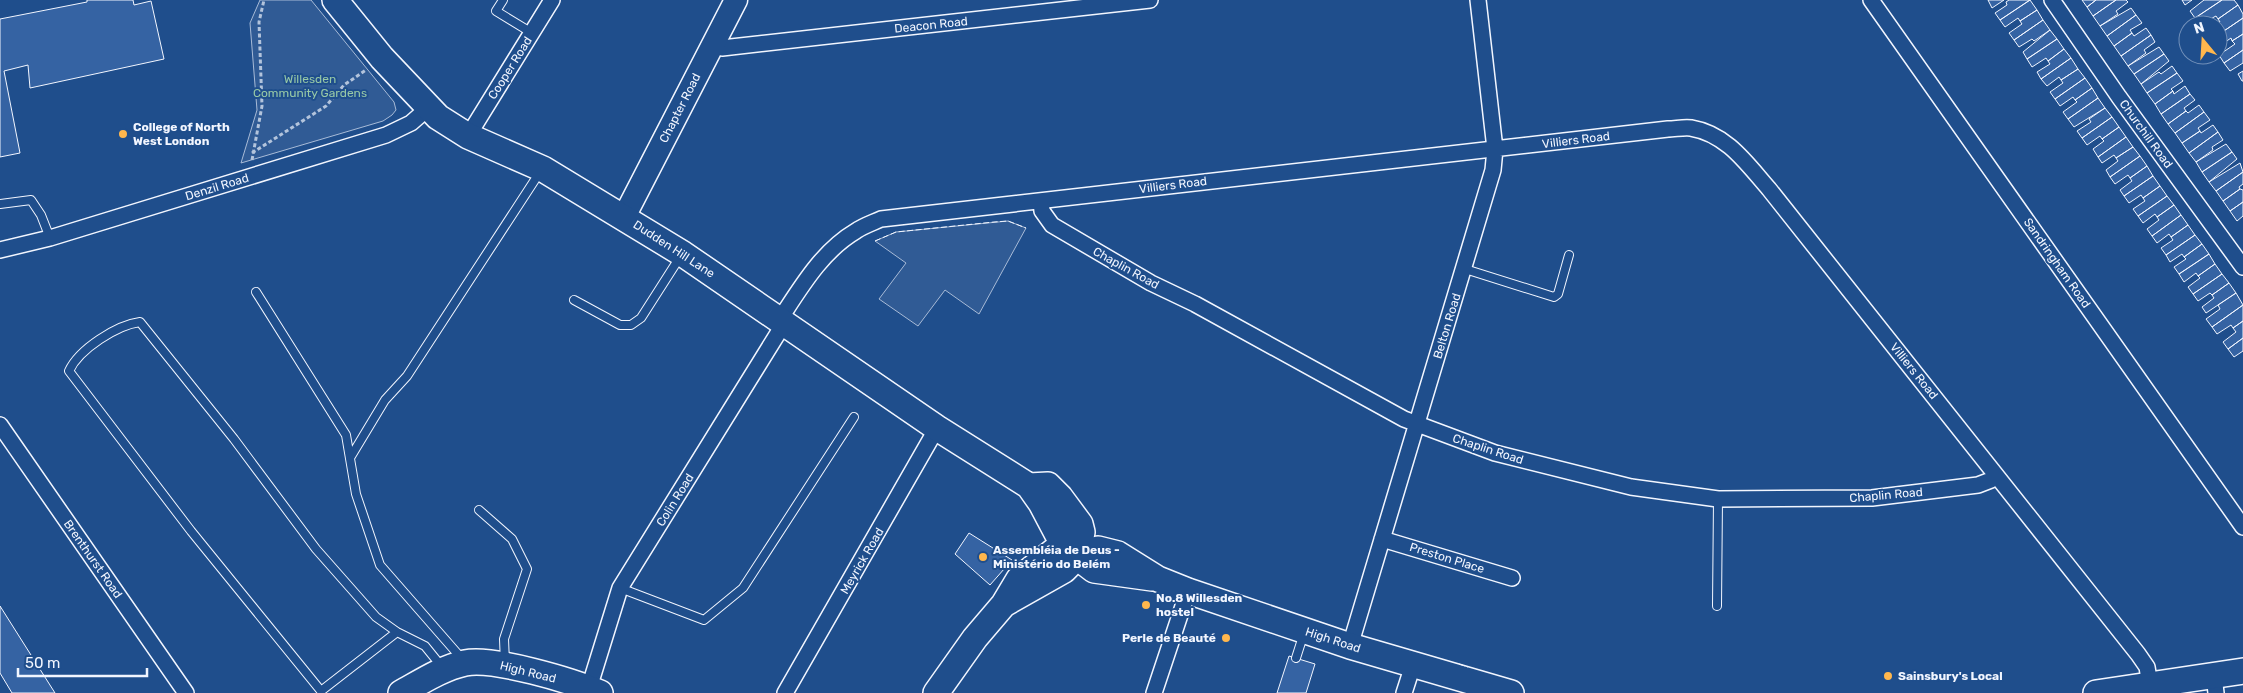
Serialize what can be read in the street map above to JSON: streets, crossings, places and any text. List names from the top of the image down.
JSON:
{
  "streets": {
    "main road": ["Dudden Hill Lane", "High Road"],
    "street": [
      "Deacon Road",
      "Cooper Road",
      "Chapter Road",
      "Churchill Road",
      "Villiers Road",
      "Denzil Road",
      "Sandringham Road",
      "Chaplin Road",
      "Belton Road",
      "Colin Road",
      "Preston Place",
      "Brenthurst Road",
      "Meyrick Road"
    ]
  },
  "crossings": [
    ["Deacon Road", "Chapter Road"],
    ["Cooper Road", "Dudden Hill Lane"],
    ["Chapter Road", "Dudden Hill Lane"],
    ["Villiers Road", "Dudden Hill Lane"],
    ["Villiers Road", "Chaplin Road"],
    ["Villiers Road", "Belton Road"],
    ["Villiers Road", "Colin Road"],
    ["Denzil Road", "Dudden Hill Lane"],
    ["Dudden Hill Lane", "Colin Road"],
    ["Dudden Hill Lane", "Meyrick Road"],
    ["Dudden Hill Lane", "High Road"],
    ["Chaplin Road", "Belton Road"],
    ["Belton Road", "Preston Place"],
    ["Belton Road", "High Road"],
    ["Colin Road", "High Road"]
  ],
  "parks": ["Willesden Community Gardens"],
  "places": [
    "College of North West London",
    "Assembléia de Deus - Ministério do Belém",
    "No.8 Willesden hostel",
    "Perle de Beauté",
    "Sainsbury's Local"
  ],
  "scale_bar": "50 m",
  "north": "top"
}
